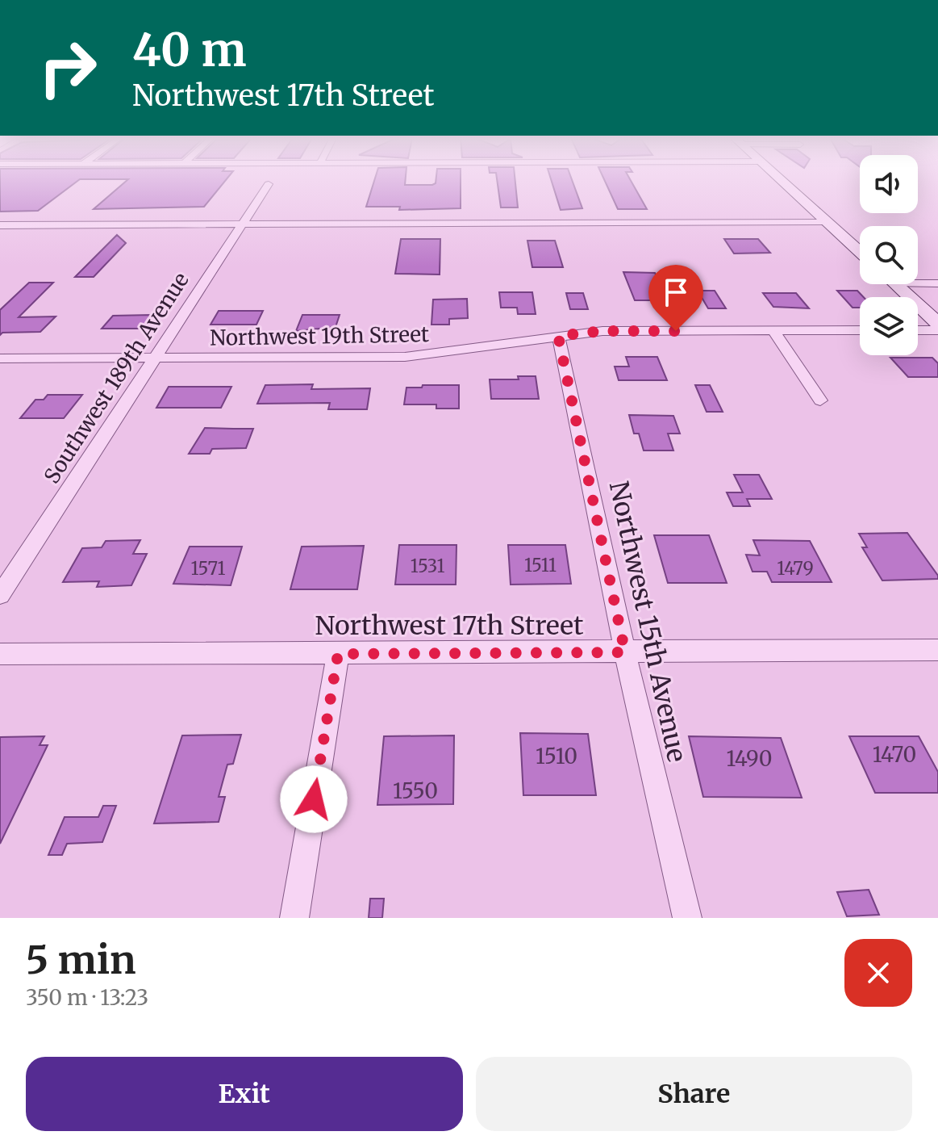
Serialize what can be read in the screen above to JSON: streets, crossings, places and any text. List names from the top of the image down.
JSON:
{
  "streets": {
    "street": [
      "Northwest 19th Street",
      "Southwest 189th Avenue",
      "Northwest 15th Avenue",
      "Northwest 17th Street"
    ]
  },
  "crossings": [
    ["Northwest 19th Street", "Southwest 189th Avenue"],
    ["Northwest 19th Street", "Northwest 15th Avenue"],
    ["Northwest 15th Avenue", "Northwest 17th Street"]
  ],
  "house_numbers": [
    "1511",
    "1531",
    "1571",
    "1479",
    "1470",
    "1510",
    "1490",
    "1550"
  ],
  "page": {
    "turn": ["40 m", "Northwest 17th Street"],
    "heading": ["5 min", "350 m · 13:23"],
    "buttons": ["Exit", "Share"]
  }
}
